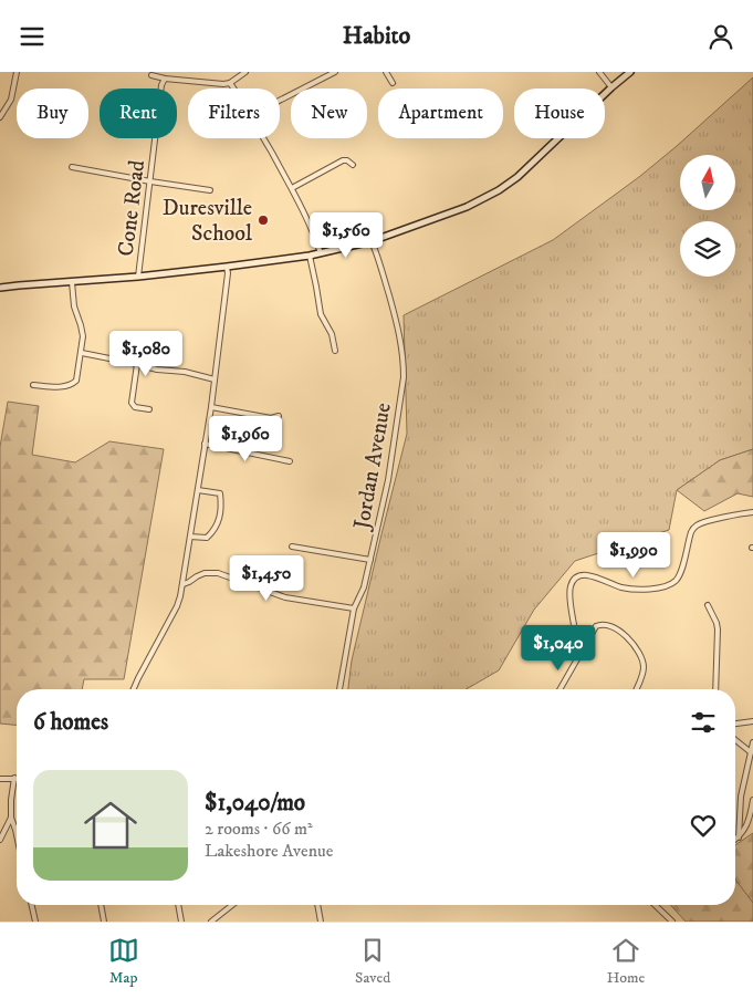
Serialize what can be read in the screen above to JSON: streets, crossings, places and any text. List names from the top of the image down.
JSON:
{
  "streets": {
    "street": ["Cone Road", "Jordan Avenue"]
  },
  "places": ["Duresville School"],
  "north": "top",
  "page": {
    "header": "Habito",
    "chip": [
      "Buy",
      "Rent",
      "Filters",
      "New",
      "Apartment",
      "House"
    ],
    "price": [
      "$1,560",
      "$1,080",
      "$1,960",
      "$1,990",
      "$1,450",
      "$1,040"
    ],
    "heading": "6 homes",
    "list": [
      {
        "name": "$1,040/mo",
        "note": "2 rooms · 66 m² · Lakeshore Avenue"
      }
    ],
    "tabs": ["Map", "Saved", "Home"]
  }
}
